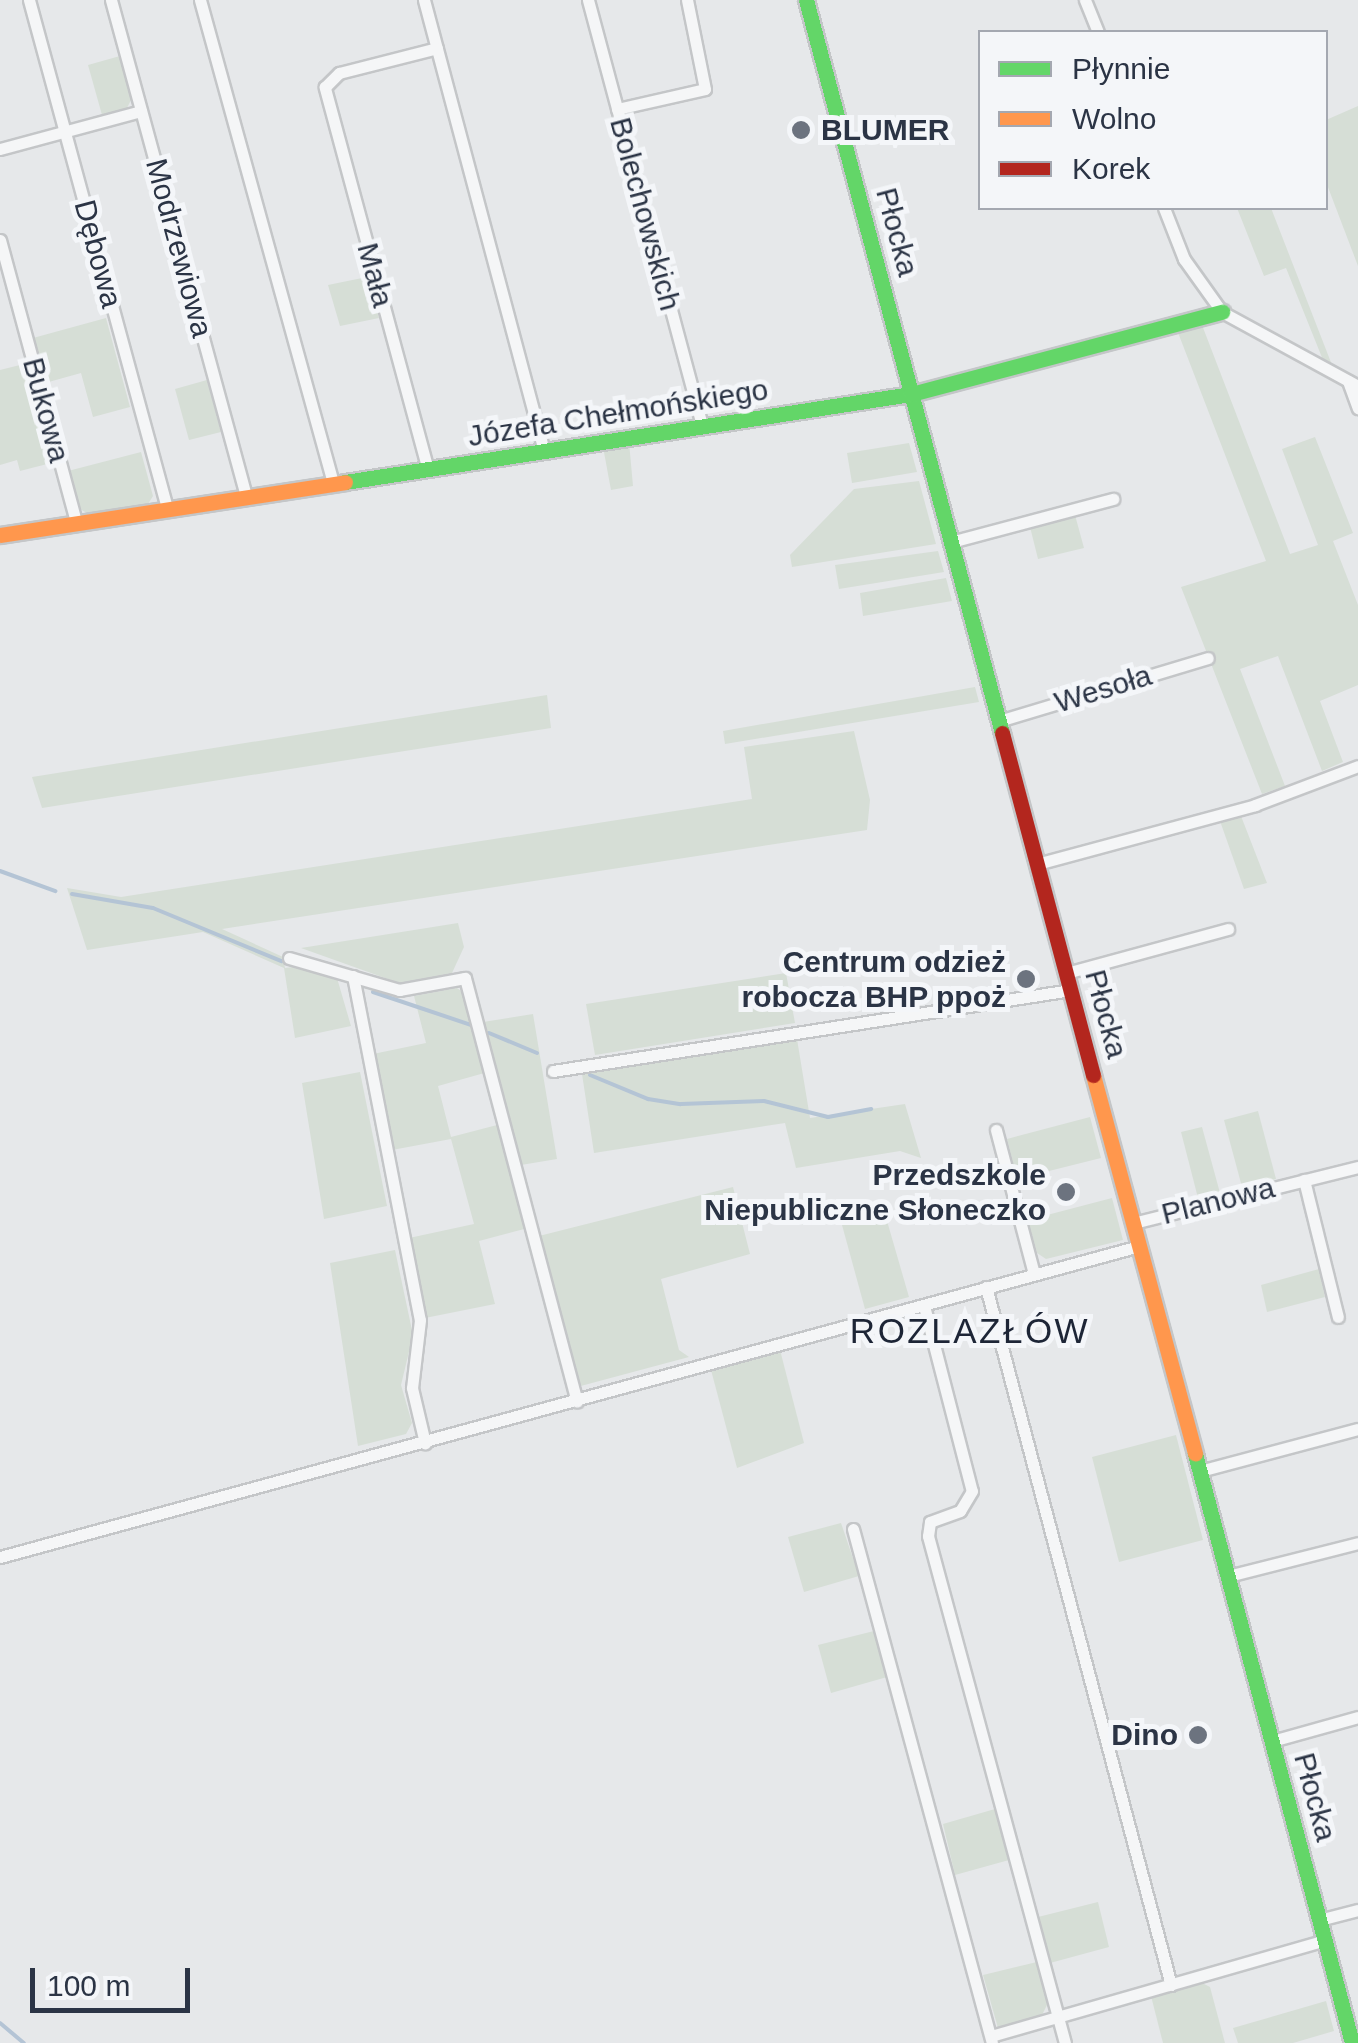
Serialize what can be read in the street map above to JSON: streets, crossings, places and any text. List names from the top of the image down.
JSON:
{
  "streets": {
    "street": [
      "Bolechowskich",
      "Płocka",
      "Modrzewiowa",
      "Dębowa",
      "Mała",
      "Bukowa",
      "Józefa Chełmońskiego",
      "Wesoła",
      "Planowa"
    ]
  },
  "crossings": [
    ["Bolechowskich", "Józefa Chełmońskiego"],
    ["Płocka", "Józefa Chełmońskiego"],
    ["Płocka", "Wesoła"],
    ["Płocka", "Planowa"],
    ["Modrzewiowa", "Józefa Chełmońskiego"],
    ["Dębowa", "Józefa Chełmońskiego"],
    ["Mała", "Józefa Chełmońskiego"],
    ["Bukowa", "Józefa Chełmońskiego"]
  ],
  "districts": ["ROZLAZŁÓW"],
  "places": [
    "BLUMER",
    "Centrum odzież robocza BHP ppoż",
    "Przedszkole Niepubliczne Słoneczko",
    "Dino"
  ],
  "legend": ["Płynnie", "Wolno", "Korek"],
  "scale_bar": "100 m"
}
